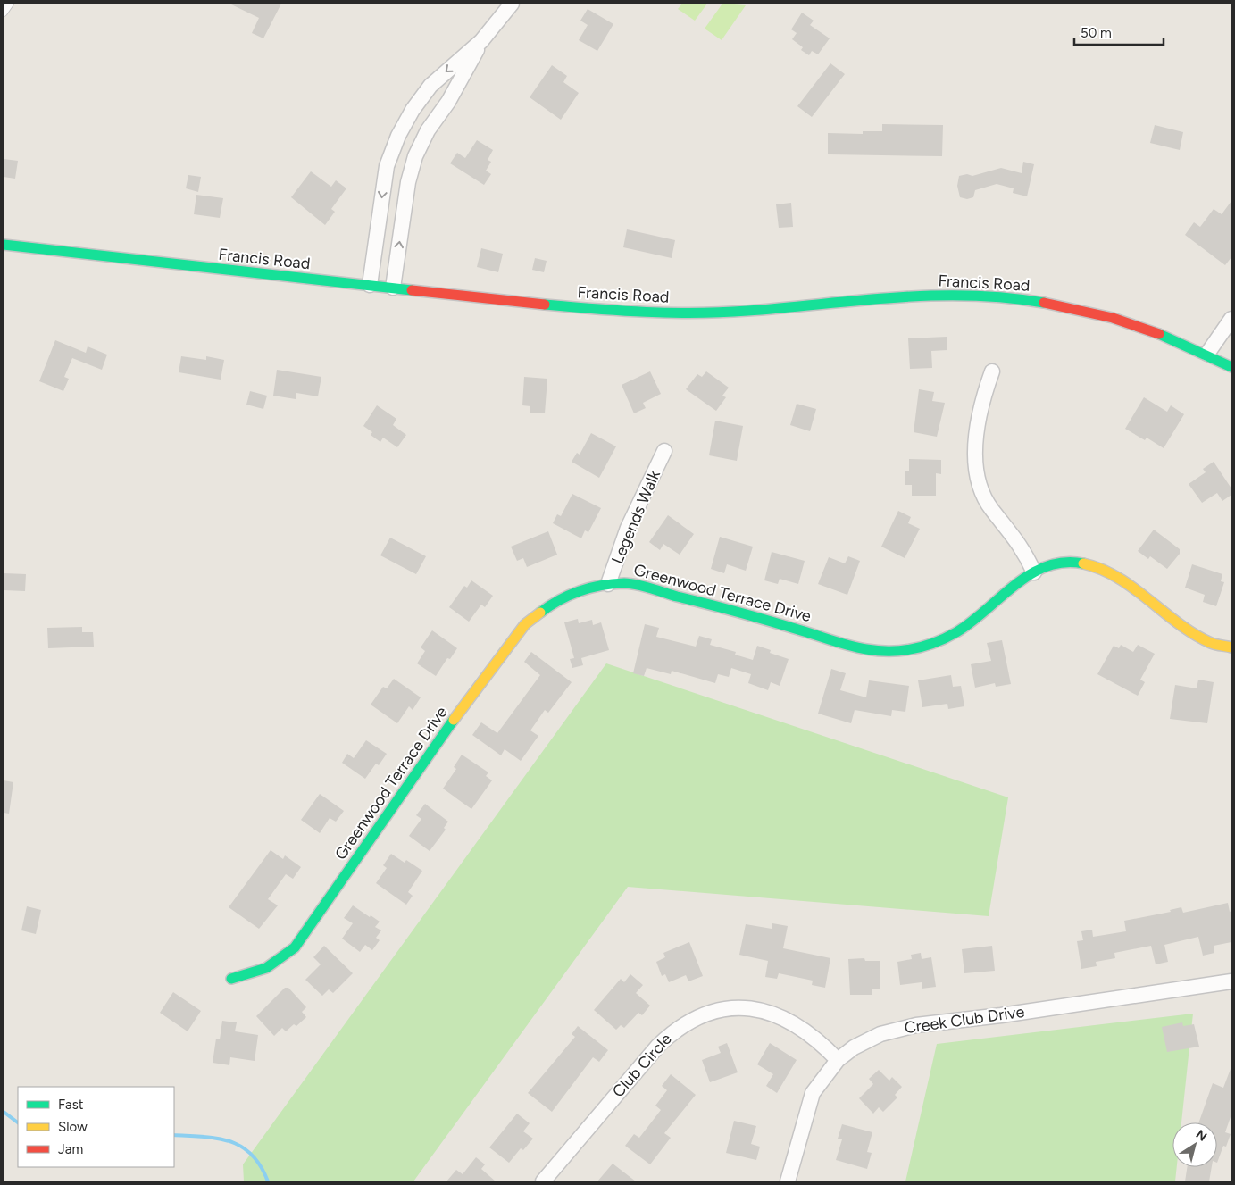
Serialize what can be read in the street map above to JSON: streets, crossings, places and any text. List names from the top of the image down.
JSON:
{
  "streets": {
    "street": [
      "Francis Road",
      "Legends Walk",
      "Greenwood Terrace Drive",
      "Creek Club Drive",
      "Club Circle"
    ]
  },
  "crossings": [
    ["Legends Walk", "Greenwood Terrace Drive"],
    ["Creek Club Drive", "Club Circle"]
  ],
  "legend": ["Fast", "Slow", "Jam"],
  "scale_bar": "50 m",
  "north": "top right"
}
